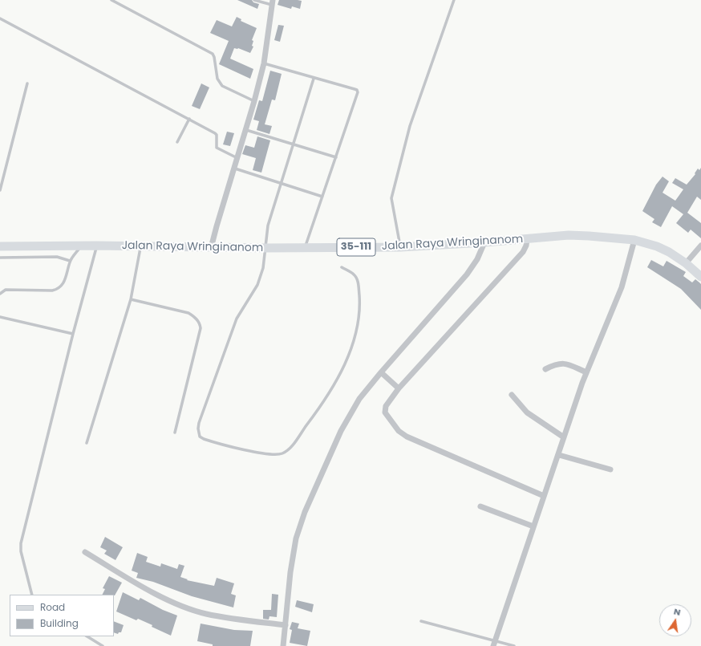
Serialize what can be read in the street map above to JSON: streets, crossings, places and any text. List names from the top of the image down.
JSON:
{
  "streets": {
    "main road": ["Jalan Raya Wringinanom", "35-111"]
  },
  "legend": ["Road", "Building"],
  "north": "top"
}
